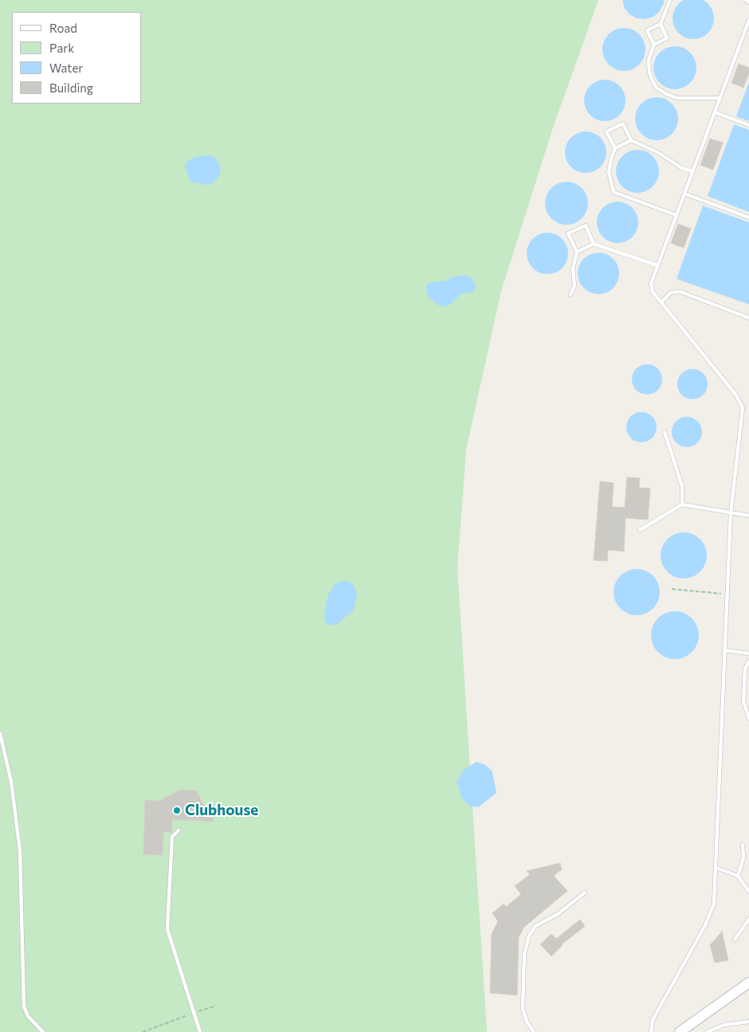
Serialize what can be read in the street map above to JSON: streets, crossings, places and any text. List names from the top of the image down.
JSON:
{
  "places": ["Clubhouse"],
  "legend": [
    "Road",
    "Park",
    "Water",
    "Building"
  ]
}
